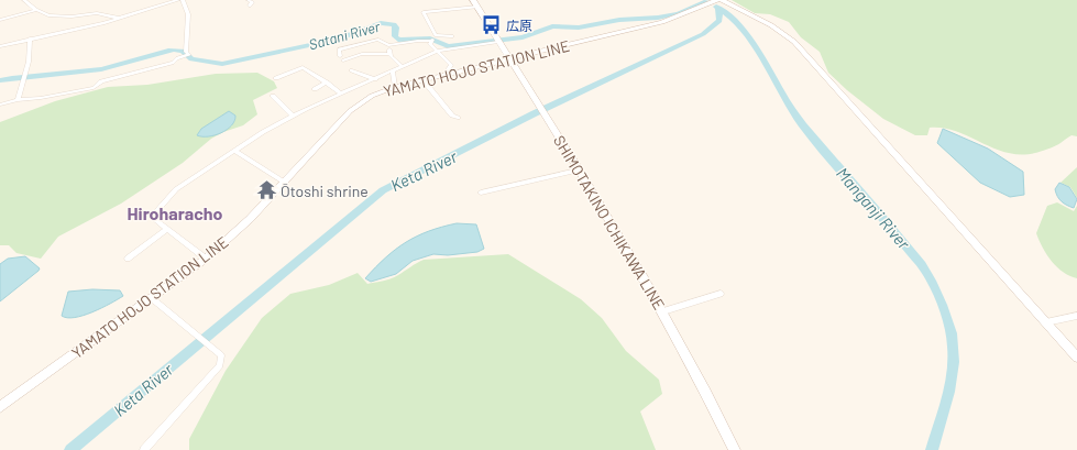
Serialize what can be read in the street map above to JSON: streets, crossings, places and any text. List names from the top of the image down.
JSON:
{
  "streets": {
    "main road": ["YAMATO HOJO STATION LINE", "SHIMOTAKINO ICHIKAWA LINE"]
  },
  "crossings": [
    ["YAMATO HOJO STATION LINE", "SHIMOTAKINO ICHIKAWA LINE"]
  ],
  "districts": ["Hiroharacho"],
  "water": ["Satani River", "Keta River", "Manganji River"],
  "places": {
    "bus stop": ["広原"],
    "temple": ["Ōtoshi shrine"]
  }
}
